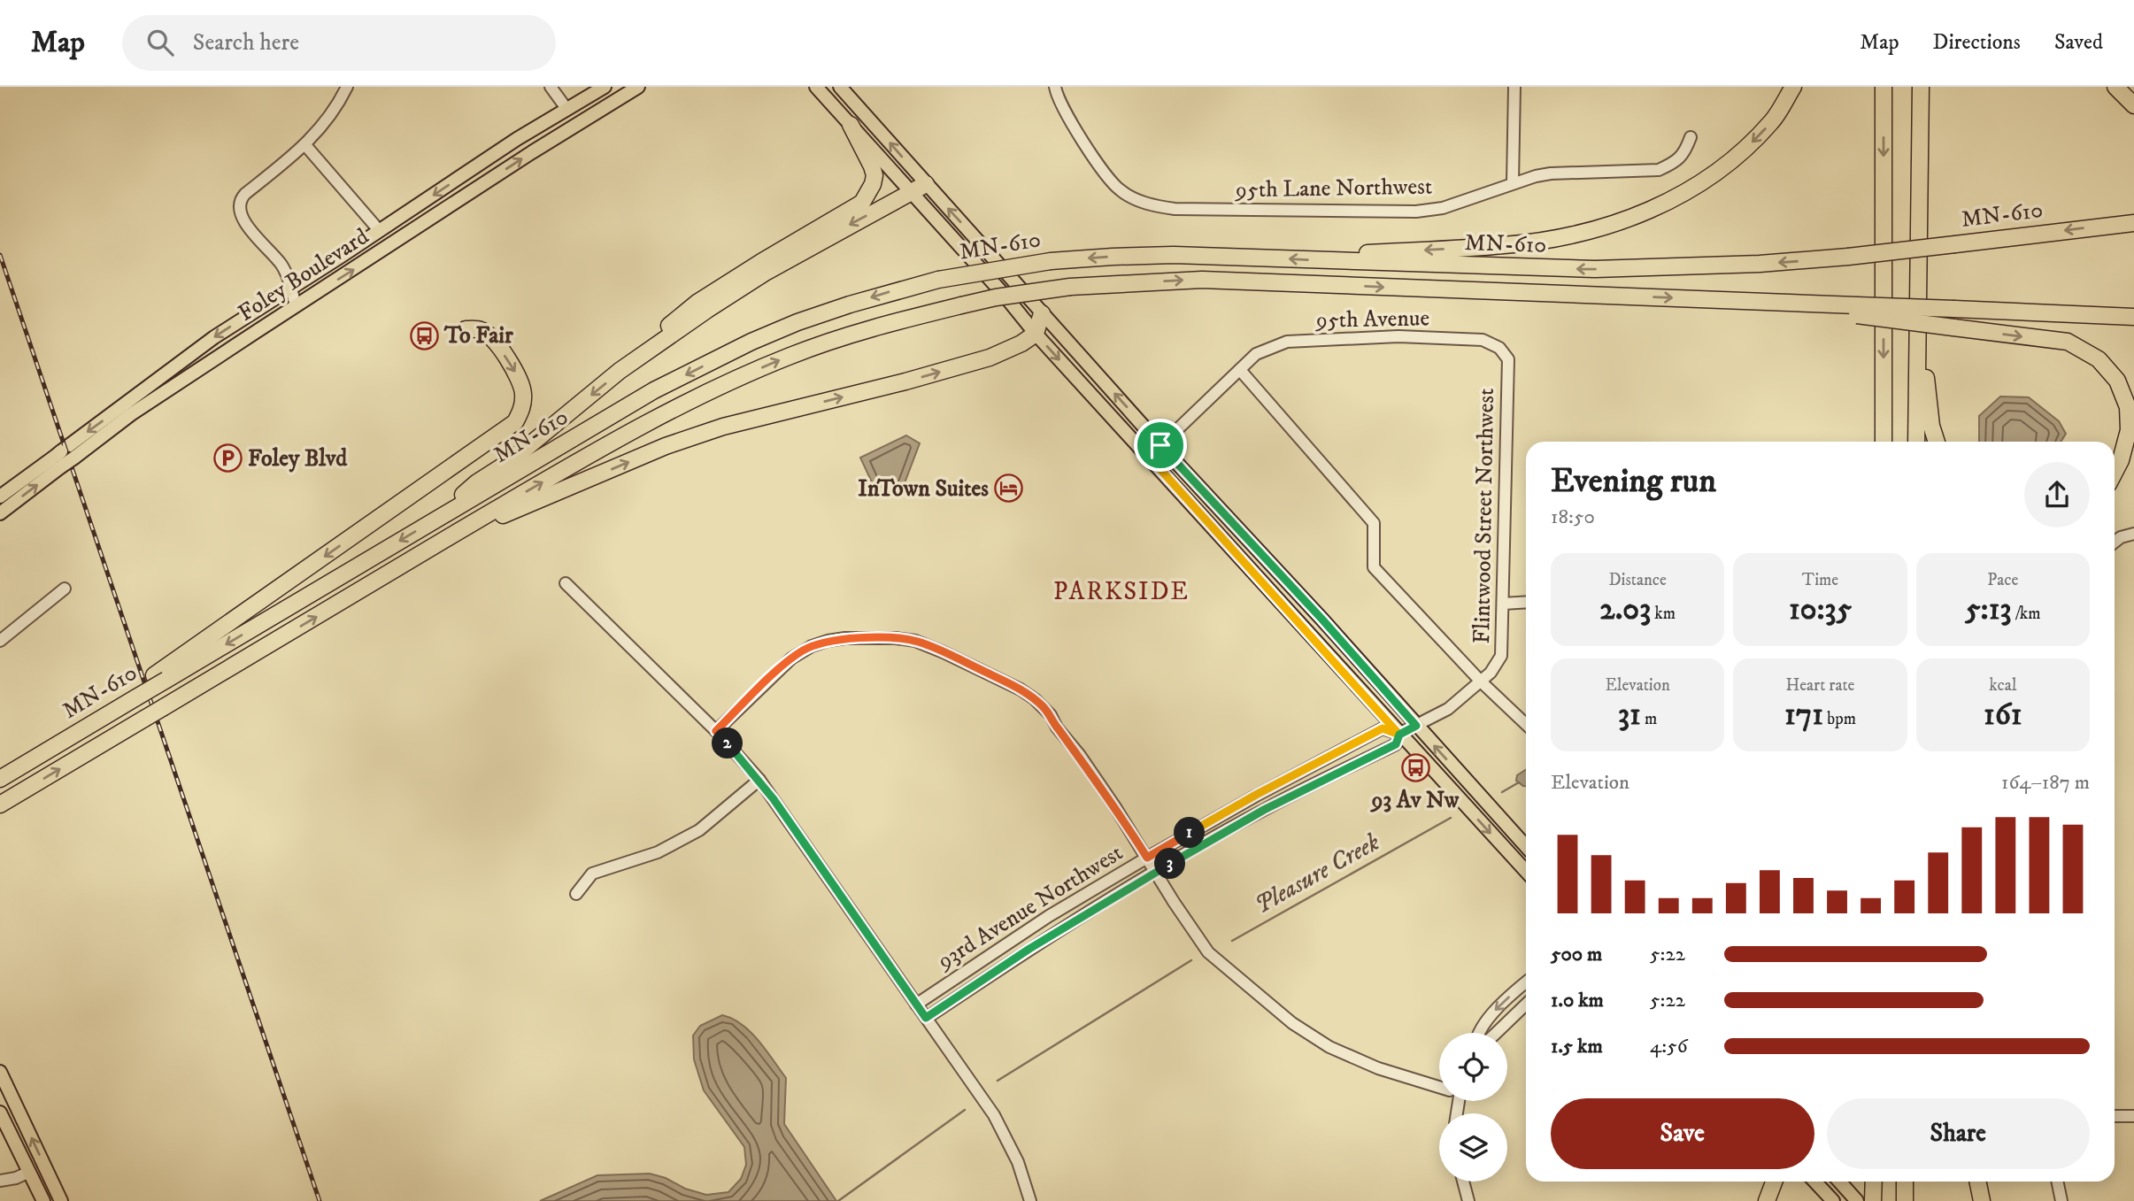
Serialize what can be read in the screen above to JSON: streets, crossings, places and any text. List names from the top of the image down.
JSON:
{
  "streets": {
    "highway": ["MN-610"],
    "main road": ["Foley Boulevard"],
    "street": [
      "95th Lane Northwest",
      "95th Avenue",
      "Flintwood Street Northwest",
      "93rd Avenue Northwest"
    ]
  },
  "crossings": [
    ["95th Avenue", "Flintwood Street Northwest"],
    ["Flintwood Street Northwest", "93rd Avenue Northwest"]
  ],
  "districts": ["PARKSIDE"],
  "water": ["Pleasure Creek"],
  "places": {
    "bus stop": ["To Fair", "93 Av Nw"],
    "parking": ["Foley Blvd"],
    "hotel": ["InTown Suites"]
  },
  "page": {
    "header": "Map",
    "search": "Search here",
    "nav": ["Map", "Directions", "Saved"],
    "heading": ["Evening run", "18:50"],
    "stats": [
      ["Distance", "2.03 km"],
      ["Time", "10:35"],
      ["Pace", "5:13 /km"],
      ["Elevation", "31 m"],
      ["Heart rate", "171 bpm"],
      ["kcal", "161"]
    ],
    "pins": ["2", "1", "3"],
    "chart": ["Elevation", "164–187 m"],
    "list": [
      {
        "name": "500 m",
        "note": "5:22"
      },
      {
        "name": "1.0 km",
        "note": "5:22"
      },
      {
        "name": "1.5 km",
        "note": "4:56"
      }
    ],
    "buttons": ["Save", "Share"]
  }
}
